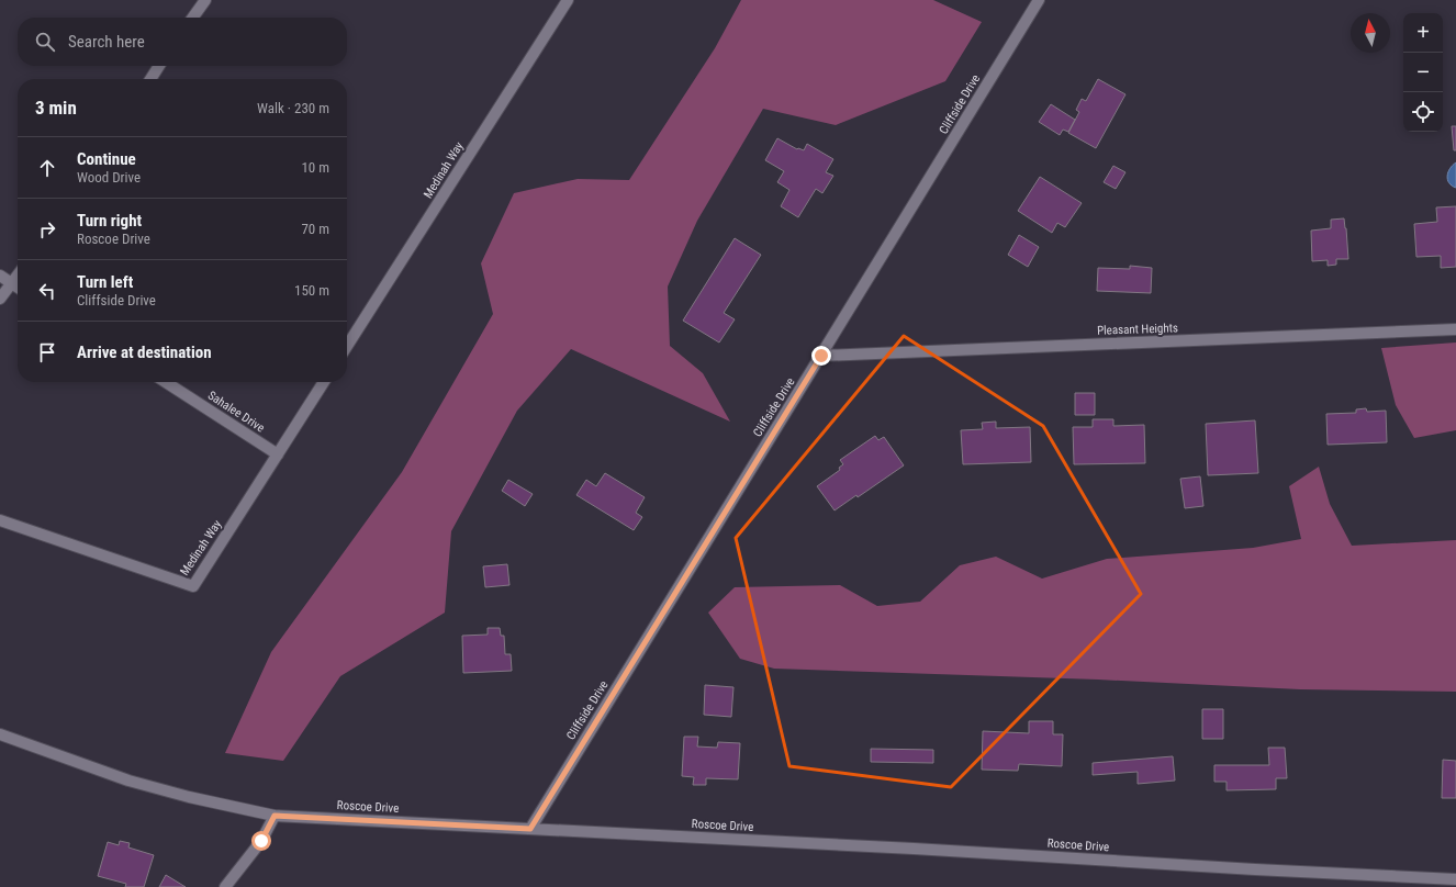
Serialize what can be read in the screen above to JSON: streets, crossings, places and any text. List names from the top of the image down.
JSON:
{
  "streets": {
    "street": [
      "Cliffside Drive",
      "Medinah Way",
      "Pleasant Heights",
      "Sahalee Drive",
      "Roscoe Drive"
    ]
  },
  "crossings": [
    ["Cliffside Drive", "Pleasant Heights"],
    ["Cliffside Drive", "Roscoe Drive"],
    ["Medinah Way", "Sahalee Drive"]
  ],
  "north": "top",
  "page": {
    "map_buttons": ["+", "−"],
    "search": "Search here",
    "heading": ["3 min", "Walk · 230 m"],
    "list": [
      ["Continue", "Wood Drive", "10 m"],
      ["Turn right", "Roscoe Drive", "70 m"],
      ["Turn left", "Cliffside Drive", "150 m"],
      "Arrive at destination"
    ]
  }
}
